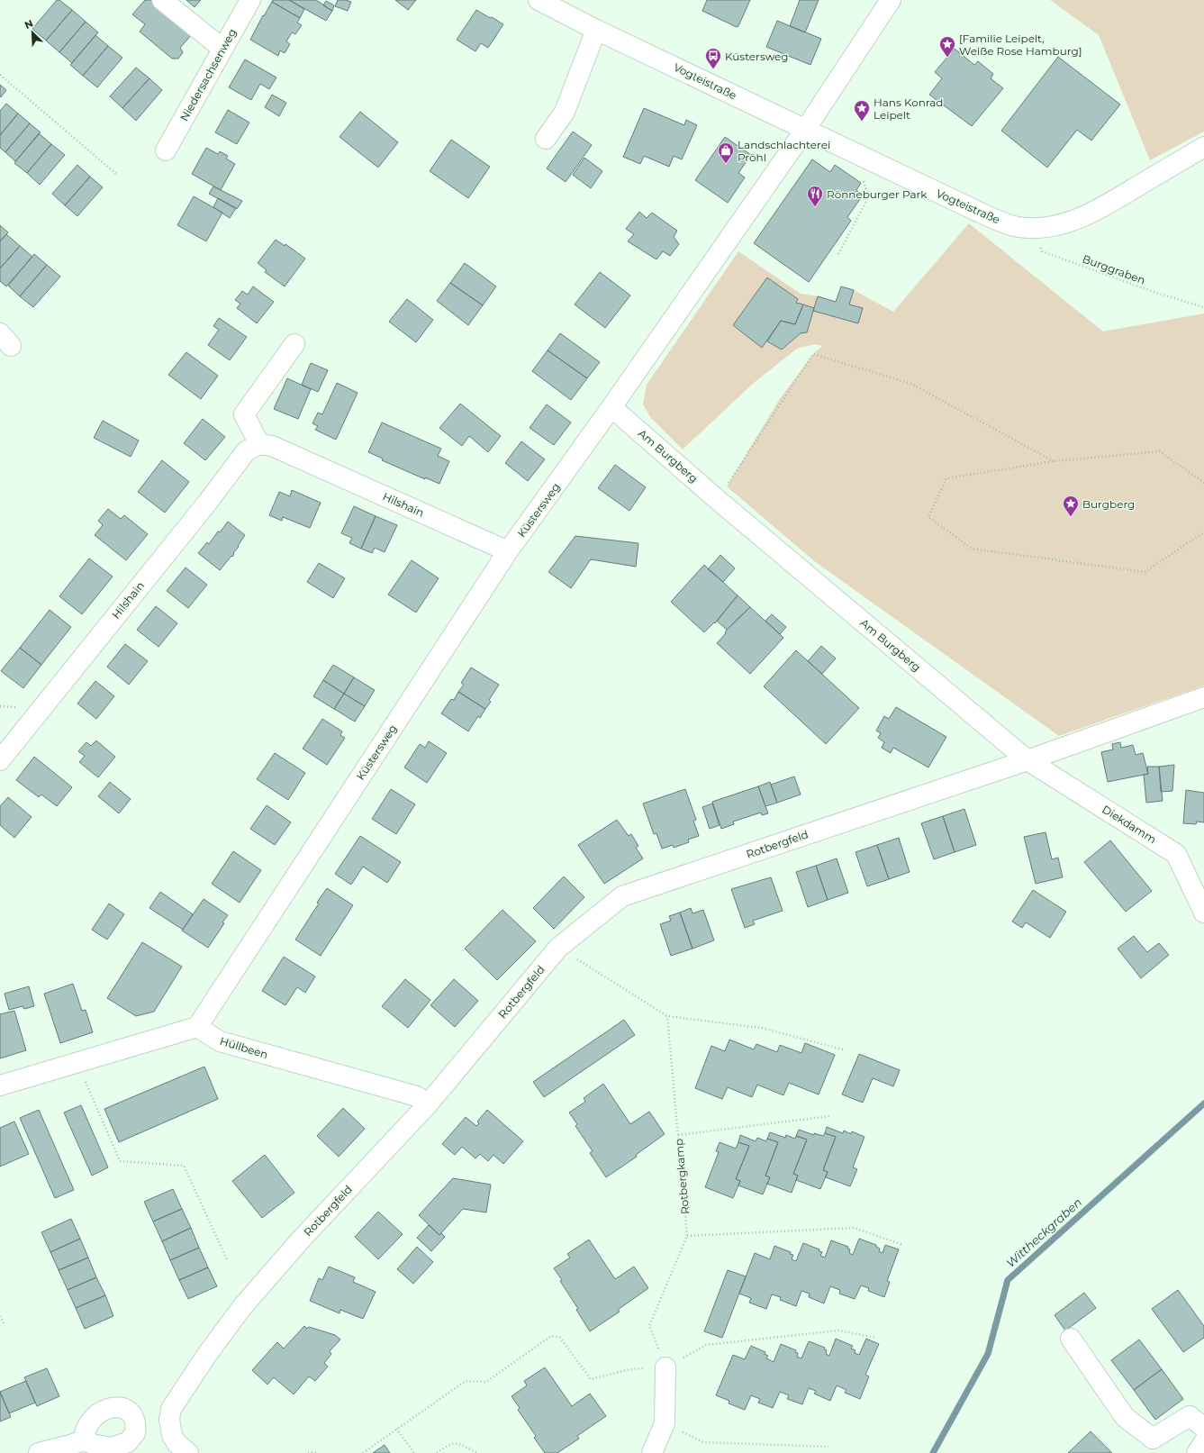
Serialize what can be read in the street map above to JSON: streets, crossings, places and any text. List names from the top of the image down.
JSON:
{
  "streets": {
    "street": [
      "Niedersachsenweg",
      "Vogteistraße",
      "Am Burgberg",
      "Hilshain",
      "Küstersweg",
      "Diekdamm",
      "Rotbergfeld",
      "Hüllbeen"
    ],
    "path": ["Burggraben", "Rotbergkamp"]
  },
  "crossings": [
    ["Vogteistraße", "Burggraben"],
    ["Vogteistraße", "Küstersweg"],
    ["Am Burgberg", "Küstersweg"],
    ["Am Burgberg", "Diekdamm"],
    ["Am Burgberg", "Rotbergfeld"],
    ["Hilshain", "Küstersweg"],
    ["Küstersweg", "Hüllbeen"],
    ["Diekdamm", "Rotbergfeld"],
    ["Rotbergfeld", "Hüllbeen"]
  ],
  "water": ["Wittheckgraben"],
  "places": {
    "place": ["[Familie Leipelt, Weiße Rose Hamburg]", "Hans Konrad Leipelt", "Burgberg"],
    "bus stop": ["Küstersweg"],
    "shop": ["Landschlachterei Pröhl"],
    "restaurant": ["Rönneburger Park"]
  },
  "north": "top left"
}
